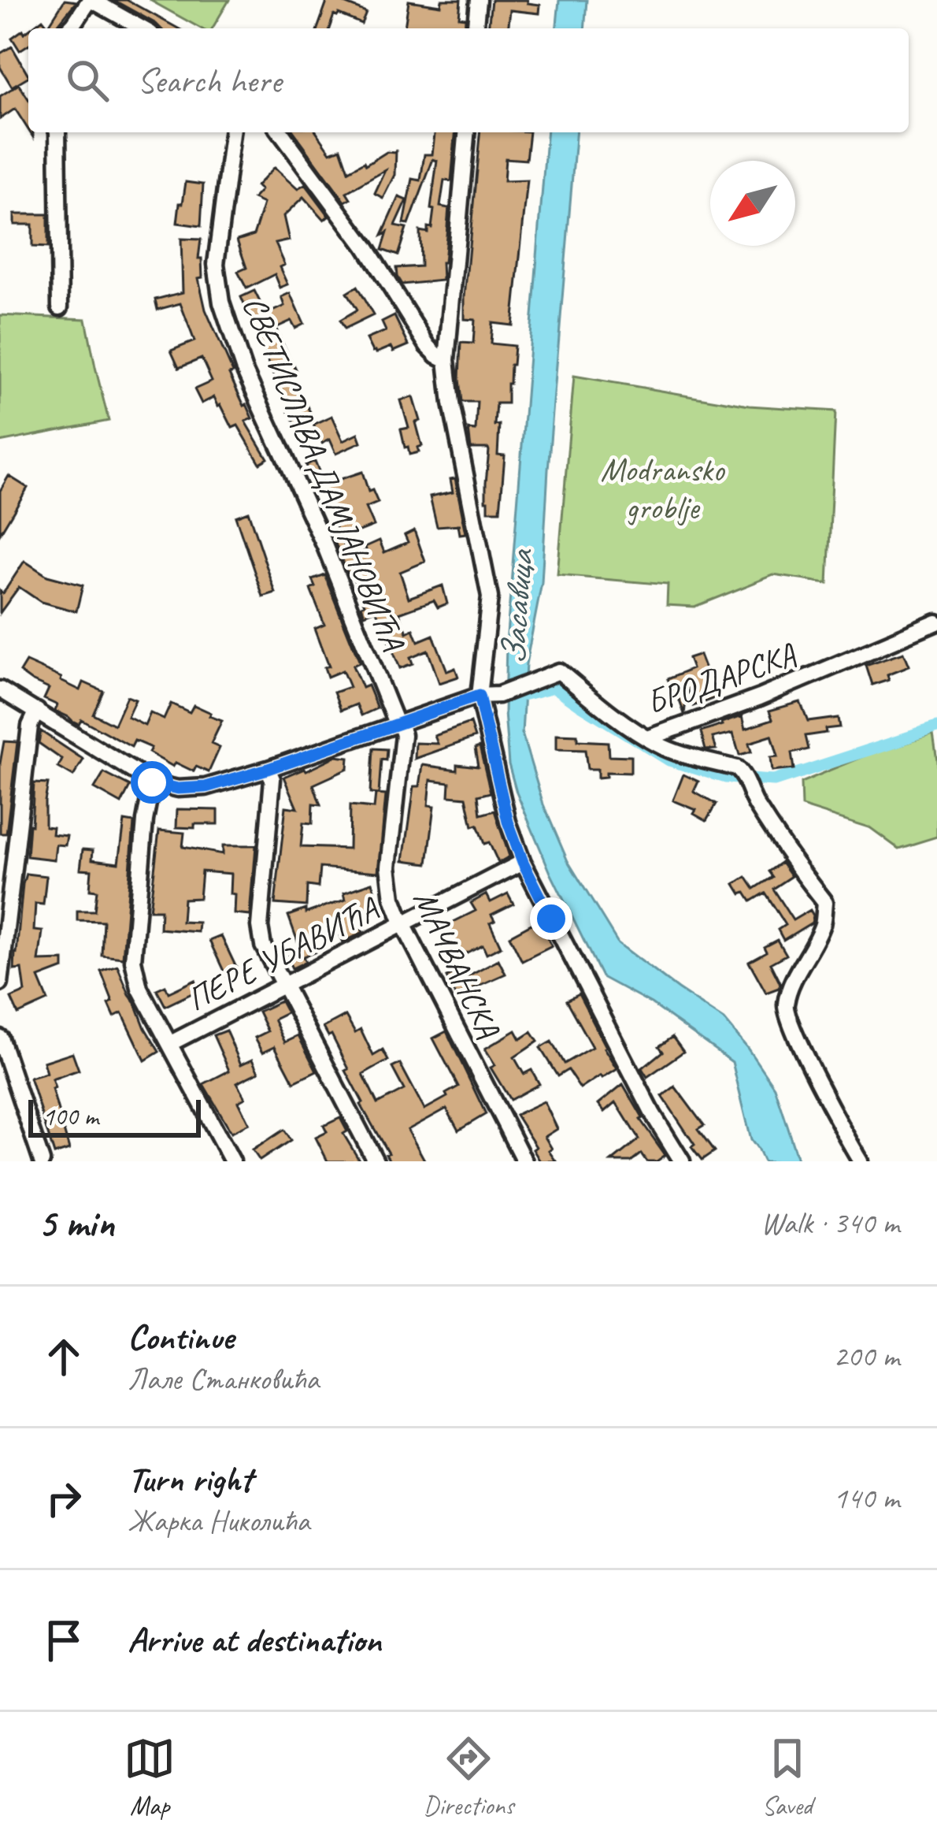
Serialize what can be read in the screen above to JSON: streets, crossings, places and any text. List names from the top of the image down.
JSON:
{
  "streets": {
    "street": [
      "СВЕТИСЛАВА ДАМЈАНОВИЋА",
      "БРОДАРСКА",
      "ПЕРЕ УБАВИЋА",
      "МАЧВАНСКА"
    ]
  },
  "crossings": [
    ["СВЕТИСЛАВА ДАМЈАНОВИЋА", "МАЧВАНСКА"],
    ["ПЕРЕ УБАВИЋА", "МАЧВАНСКА"]
  ],
  "water": ["Засавица"],
  "parks": ["Modransko groblje"],
  "scale_bar": "100 m",
  "north": "bottom left",
  "page": {
    "search": "Search here",
    "scale": "100 m",
    "heading": ["5 min", "Walk · 340 m"],
    "list": [
      ["Continue", "Лале Станковића", "200 m"],
      ["Turn right", "Жарка Николића", "140 m"],
      "Arrive at destination"
    ],
    "nav": ["Map", "Directions", "Saved"]
  }
}
